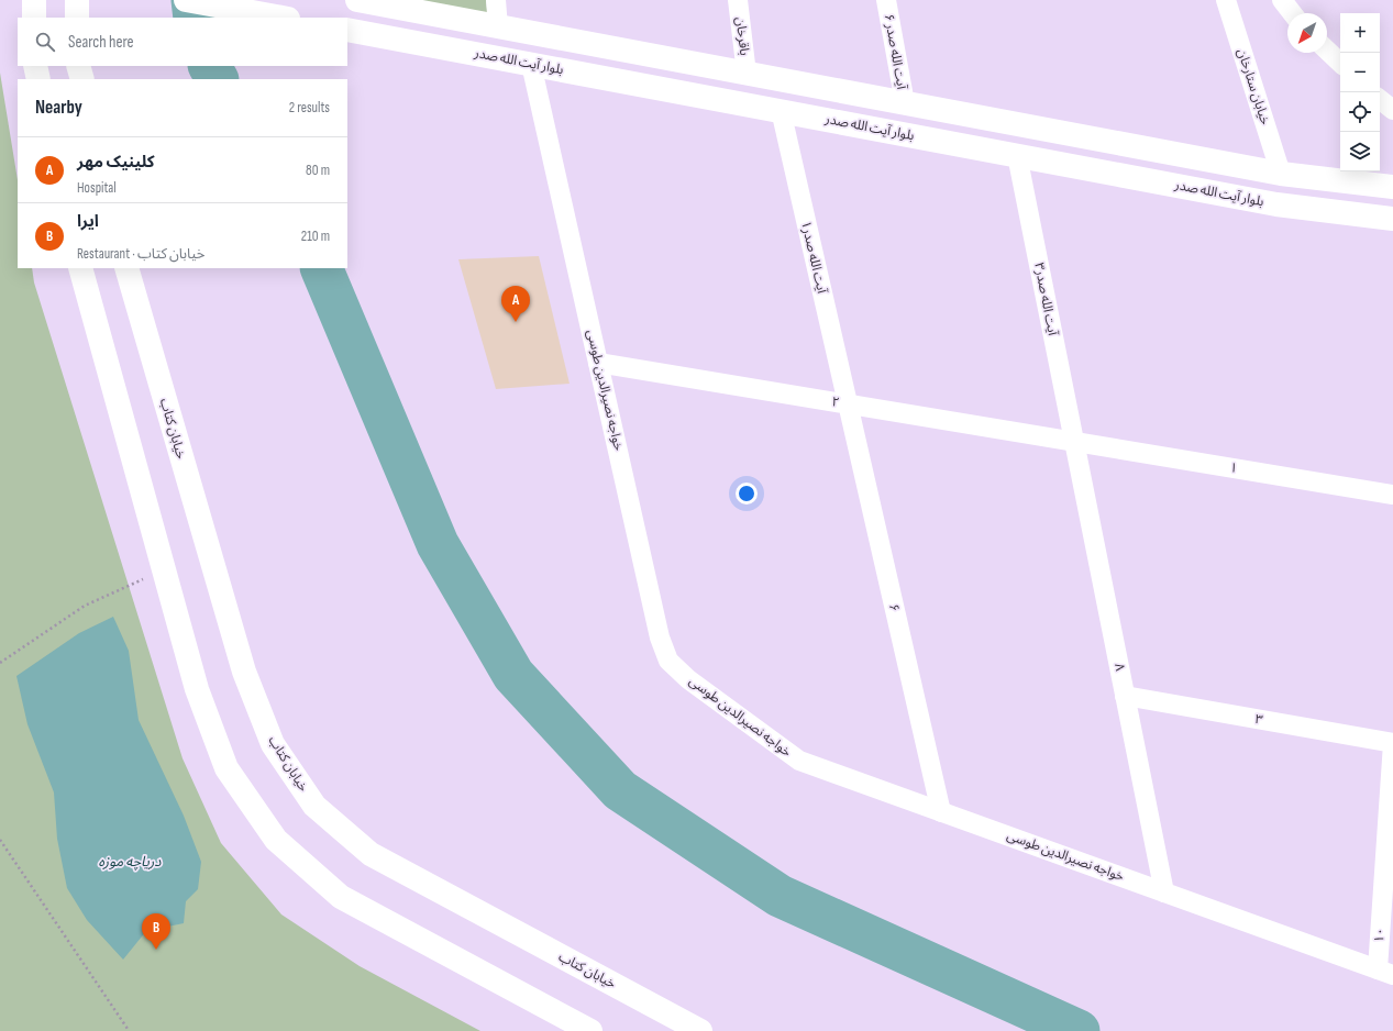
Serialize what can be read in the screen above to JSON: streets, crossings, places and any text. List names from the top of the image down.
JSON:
{
  "streets": {
    "main road": ["بلوار آیت الله صدر", "خیابان کتاب"],
    "street": [
      "باقرخان",
      "آیت الله صدر ۶",
      "خیابان ستارخان",
      "۱آیت الله صدر",
      "۳آیت الله صدر",
      "خواجه نصیرالدین طوسی",
      "۲",
      "۱‍",
      "۶",
      "۸",
      "۳",
      "۱۰"
    ]
  },
  "crossings": [
    ["بلوار آیت الله صدر", "۱آیت الله صدر"],
    ["بلوار آیت الله صدر", "۳آیت الله صدر"],
    ["بلوار آیت الله صدر", "خواجه نصیرالدین طوسی"],
    ["۱آیت الله صدر", "۲"],
    ["۱آیت الله صدر", "۶"],
    ["۳آیت الله صدر", "۲"],
    ["۳آیت الله صدر", "۱‍"],
    ["۳آیت الله صدر", "۸"],
    ["خواجه نصیرالدین طوسی", "۲"],
    ["خواجه نصیرالدین طوسی", "۶"],
    ["خواجه نصیرالدین طوسی", "۸"],
    ["خواجه نصیرالدین طوسی", "۱۰"],
    ["۲", "۱‍"],
    ["۲", "۶"],
    ["۲", "۸"],
    ["۱‍", "۸"],
    ["۸", "۳"],
    ["۳", "۱۰"]
  ],
  "water": ["دریاچه موزه"],
  "north": "bottom left",
  "page": {
    "map_buttons": ["+", "−"],
    "search": "Search here",
    "heading": ["Nearby", "2 results"],
    "list": [
      {
        "mark": "A",
        "name": "کلینیک مهر",
        "note": "Hospital",
        "value": "80 m"
      },
      {
        "mark": "B",
        "name": "ایرا",
        "note": "Restaurant · خیابان کتاب",
        "value": "210 m"
      }
    ],
    "pins": ["A", "B"]
  }
}
